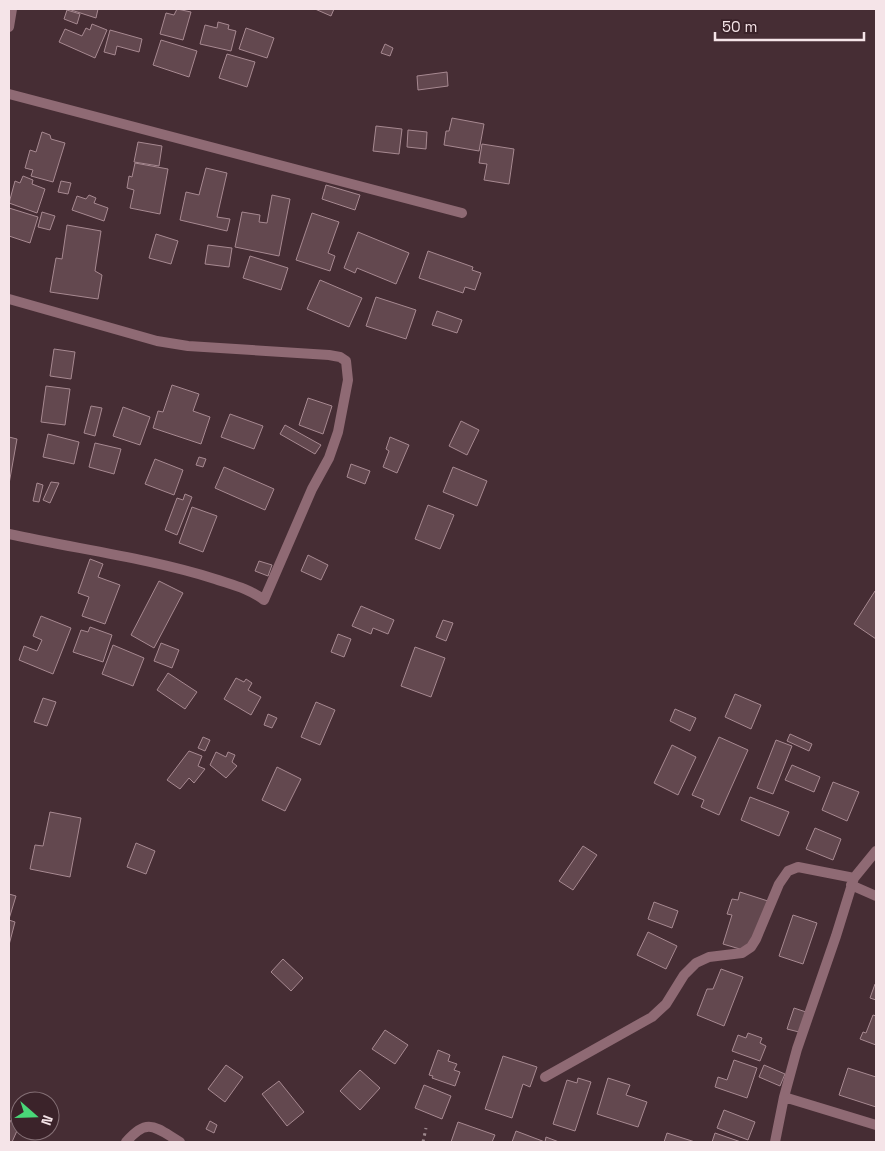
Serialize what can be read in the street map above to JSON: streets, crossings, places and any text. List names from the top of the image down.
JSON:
{
  "scale_bar": "50 m",
  "north": "right"
}
